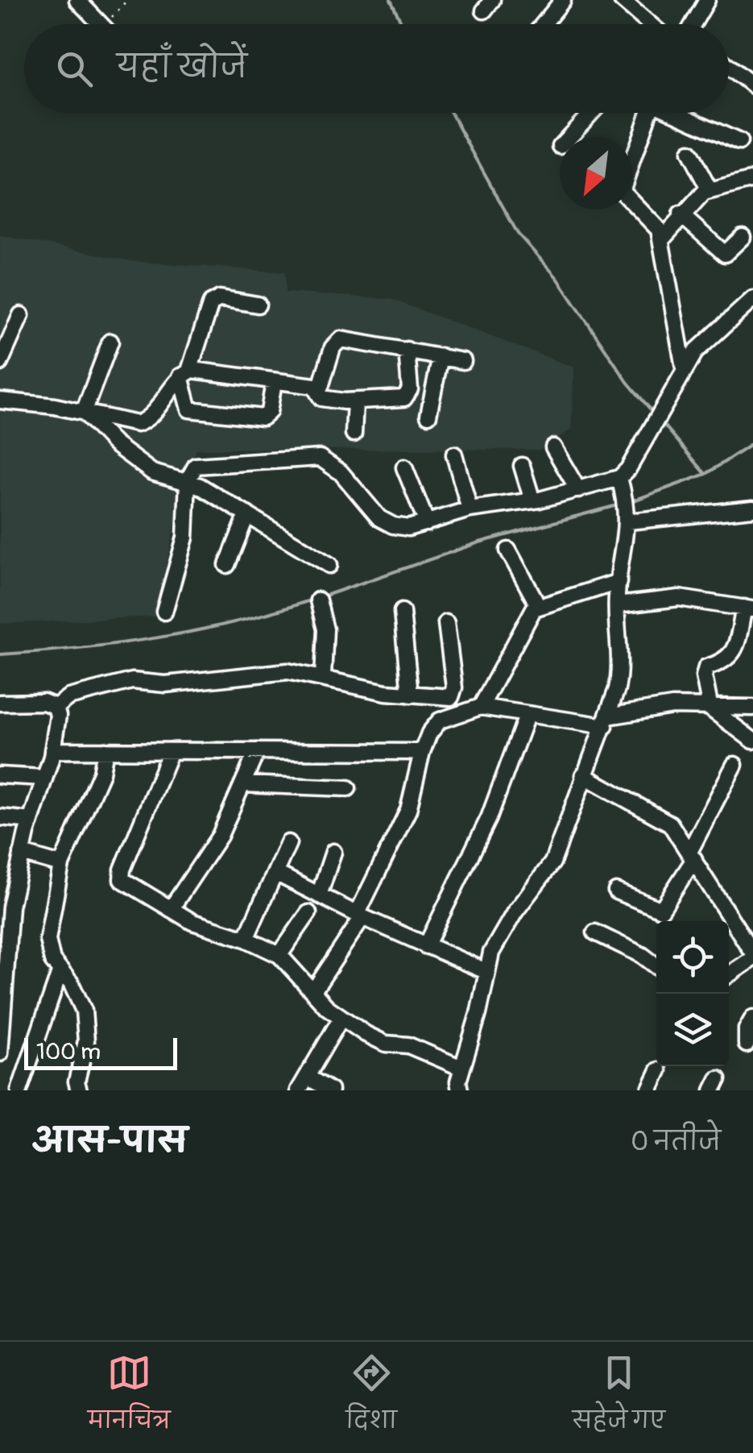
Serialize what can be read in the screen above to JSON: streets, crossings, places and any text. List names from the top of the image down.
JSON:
{
  "scale_bar": "100 m",
  "north": "bottom left",
  "page": {
    "search": "यहाँ खोजें",
    "scale": "100 m",
    "heading": ["आस-पास", "0 नतीजे"],
    "nav": ["मानचित्र", "दिशा", "सहेजे गए"]
  }
}
